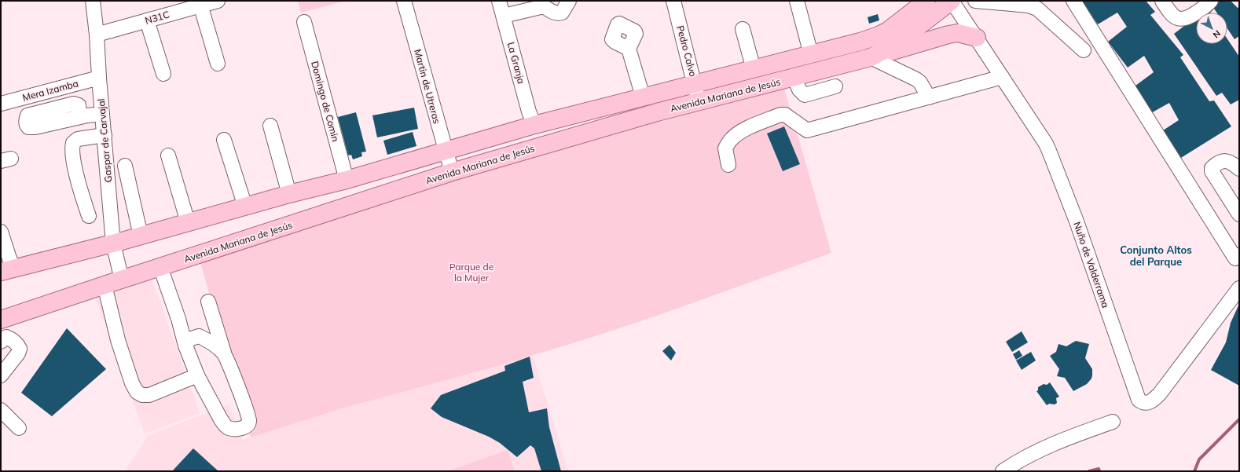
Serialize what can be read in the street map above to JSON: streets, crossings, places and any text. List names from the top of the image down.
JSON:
{
  "streets": {
    "main road": ["Avenida Mariana de Jesús"],
    "street": [
      "N31C",
      "Pedro Calvo",
      "La Granja",
      "Martin de Utreras",
      "Mera Izamba",
      "Domingo de Comin",
      "Gaspar de Carvajal",
      "Nuño de Valderrama"
    ]
  },
  "crossings": [
    ["N31C", "Gaspar de Carvajal"],
    ["Pedro Calvo", "Avenida Mariana de Jesús"],
    ["La Granja", "Avenida Mariana de Jesús"],
    ["Martin de Utreras", "Avenida Mariana de Jesús"],
    ["Mera Izamba", "Gaspar de Carvajal"],
    ["Avenida Mariana de Jesús", "Domingo de Comin"],
    ["Avenida Mariana de Jesús", "Gaspar de Carvajal"],
    ["Avenida Mariana de Jesús", "Nuño de Valderrama"]
  ],
  "districts": ["Conjunto Altos del Parque"],
  "parks": ["Parque de la Mujer"],
  "north": "bottom right"
}
